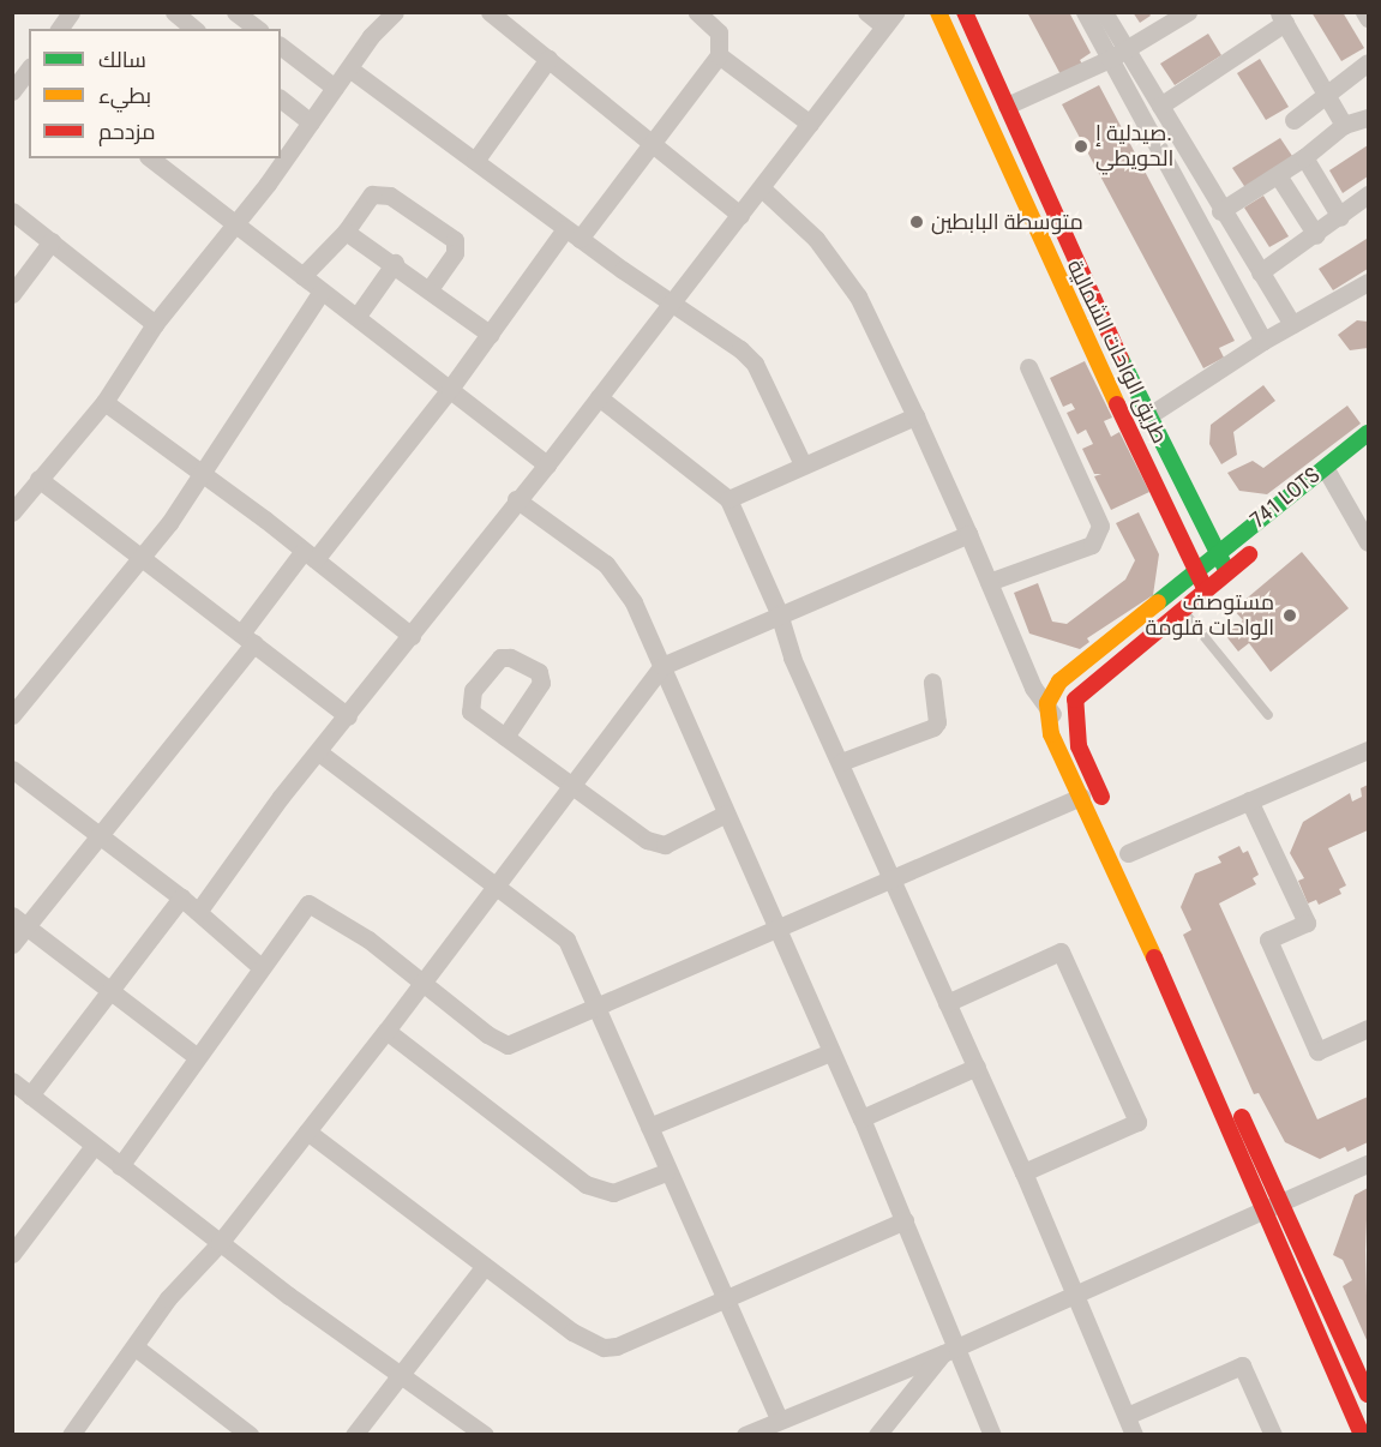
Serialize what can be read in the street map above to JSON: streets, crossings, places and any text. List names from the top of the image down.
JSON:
{
  "streets": {
    "main road": ["طريق الواحات الشمالية", "741 LOTS"]
  },
  "crossings": [
    ["طريق الواحات الشمالية", "741 LOTS"]
  ],
  "places": ["صيدلية إ. الحويطي", "متوسطة البابطين", "مستوصف الواحات قلومة"],
  "legend": ["سالك", "بطيء", "مزدحم"]
}
